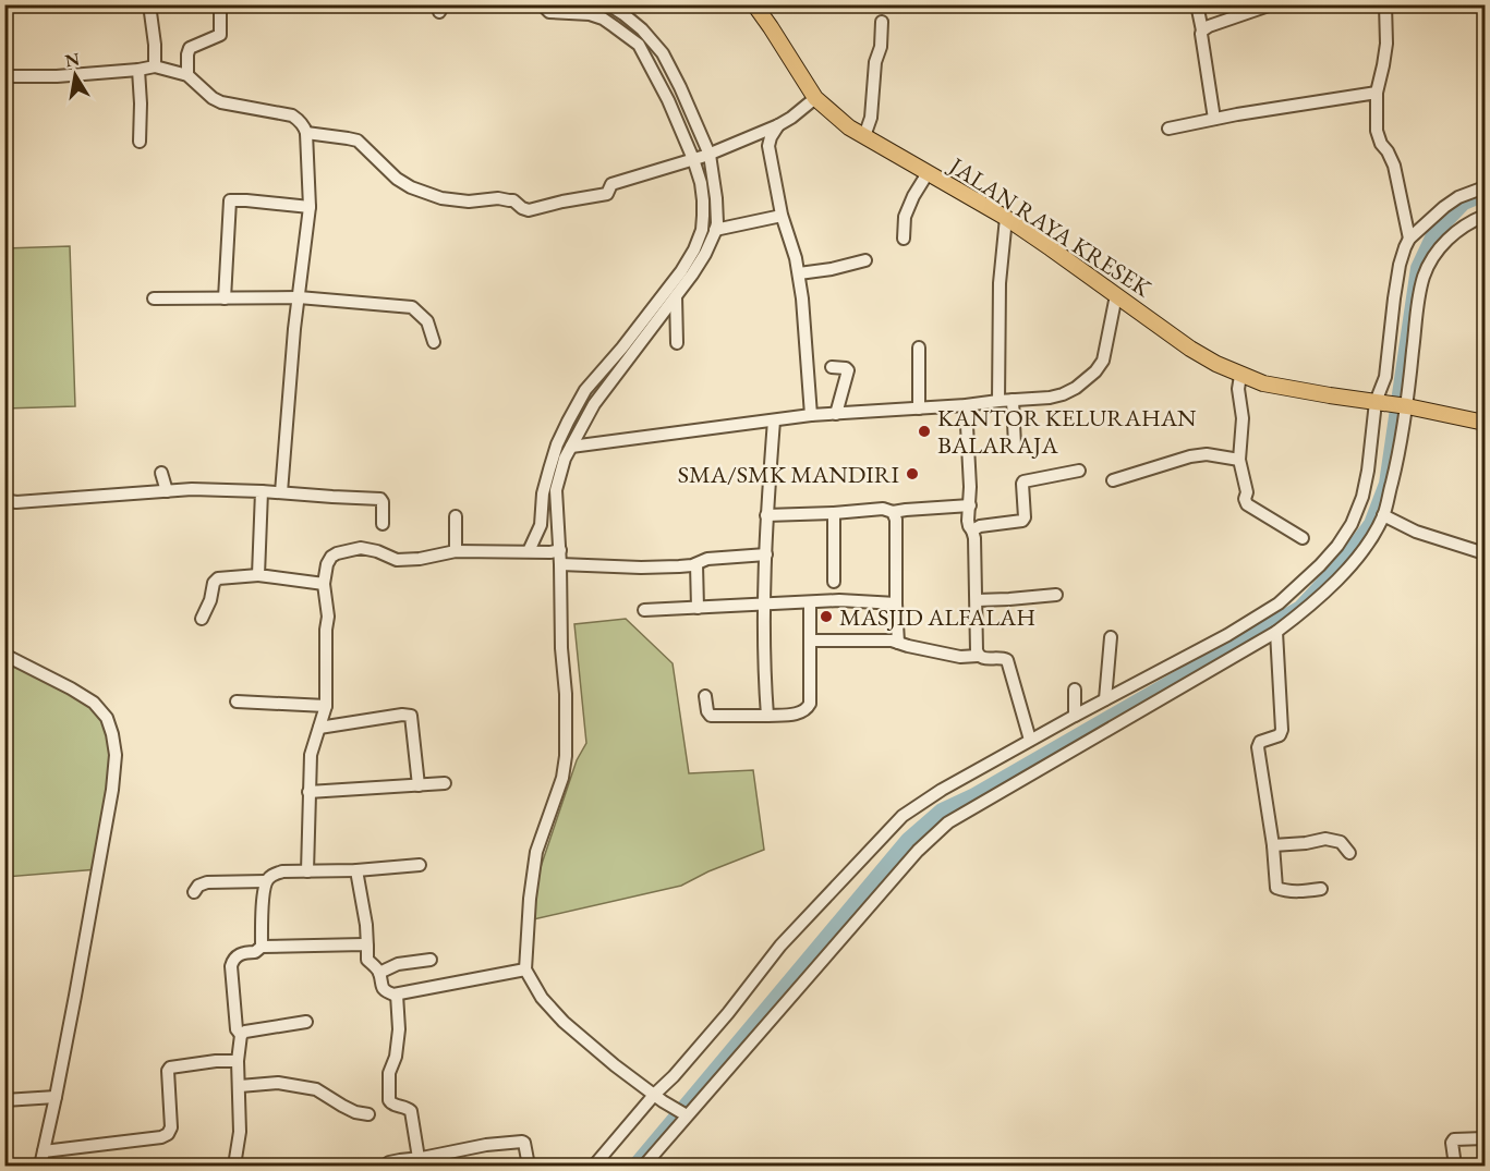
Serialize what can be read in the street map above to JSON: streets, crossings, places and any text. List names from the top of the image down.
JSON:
{
  "streets": {
    "main road": ["JALAN RAYA KRESEK"]
  },
  "places": ["KANTOR KELURAHAN BALARAJA", "SMA/SMK MANDIRI", "MASJID ALFALAH"],
  "north": "top"
}
